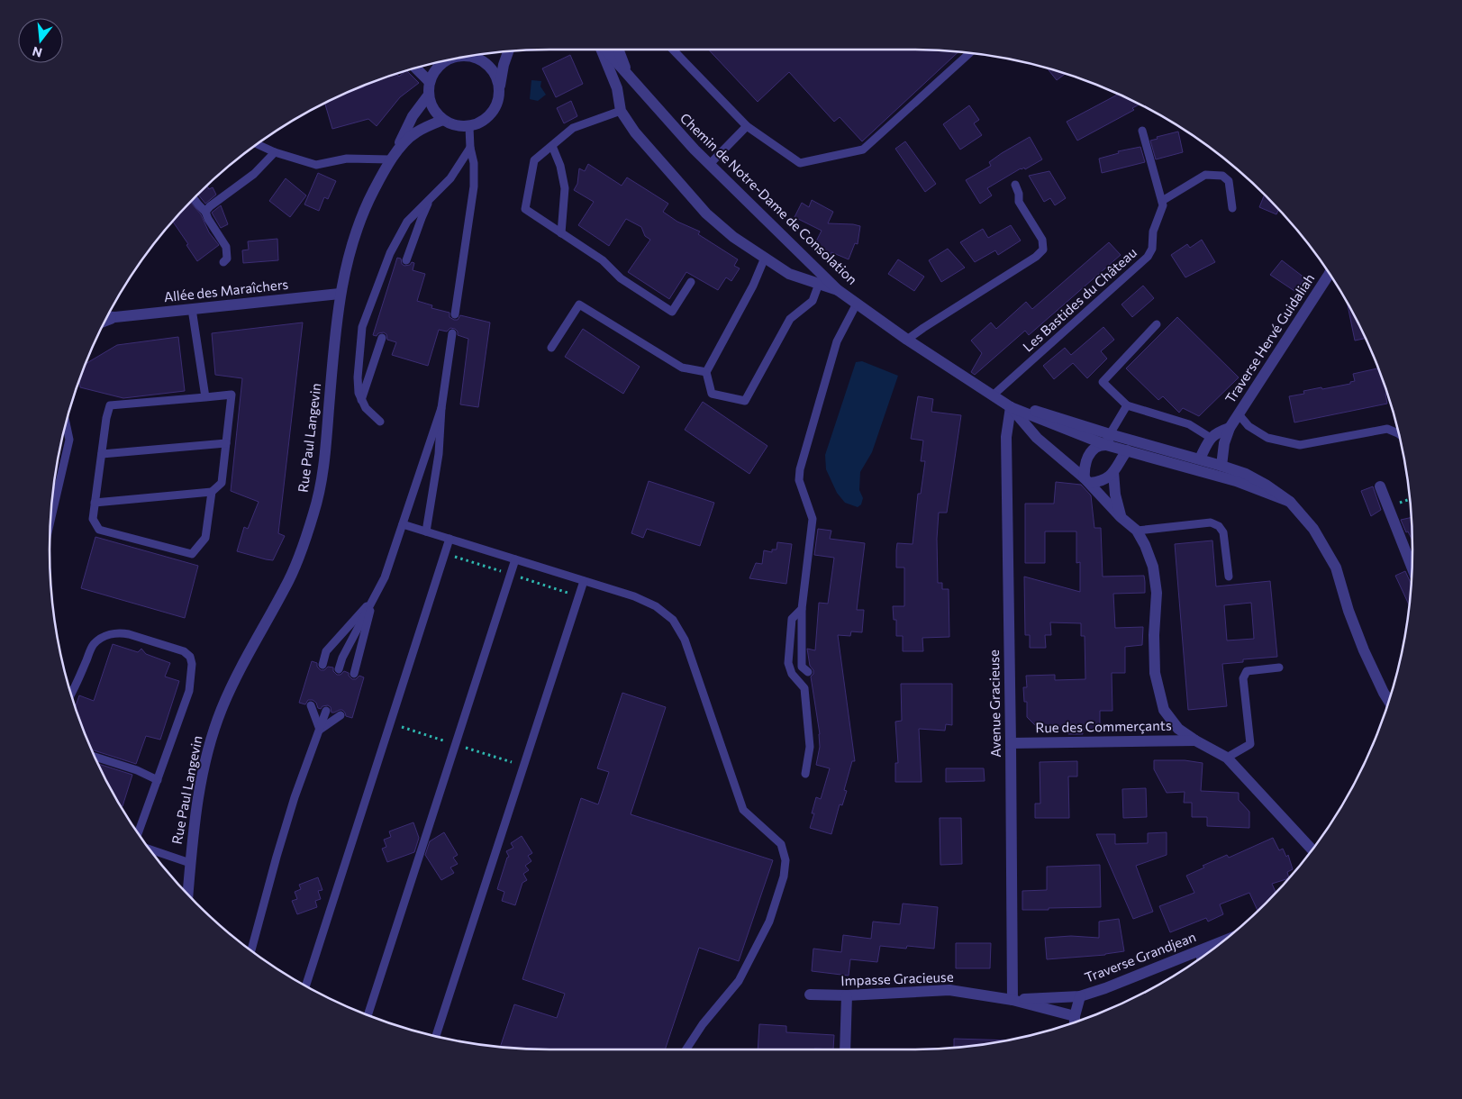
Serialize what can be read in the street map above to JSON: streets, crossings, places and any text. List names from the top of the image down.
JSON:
{
  "streets": {
    "street": [
      "Chemin de Notre-Dame de Consolation",
      "Allée des Maraîchers",
      "Traverse Hervé Guidaliah",
      "Rue Paul Langevin",
      "Avenue Gracieuse",
      "Rue des Commerçants",
      "Traverse Grandjean",
      "Impasse Gracieuse"
    ],
    "lane": ["Les Bastides du Château"]
  },
  "crossings": [
    ["Chemin de Notre-Dame de Consolation", "Les Bastides du Château"],
    ["Chemin de Notre-Dame de Consolation", "Traverse Hervé Guidaliah"],
    ["Chemin de Notre-Dame de Consolation", "Avenue Gracieuse"],
    ["Chemin de Notre-Dame de Consolation", "Rue des Commerçants"],
    ["Allée des Maraîchers", "Rue Paul Langevin"],
    ["Avenue Gracieuse", "Rue des Commerçants"],
    ["Avenue Gracieuse", "Impasse Gracieuse"],
    ["Traverse Grandjean", "Impasse Gracieuse"]
  ],
  "north": "bottom"
}
